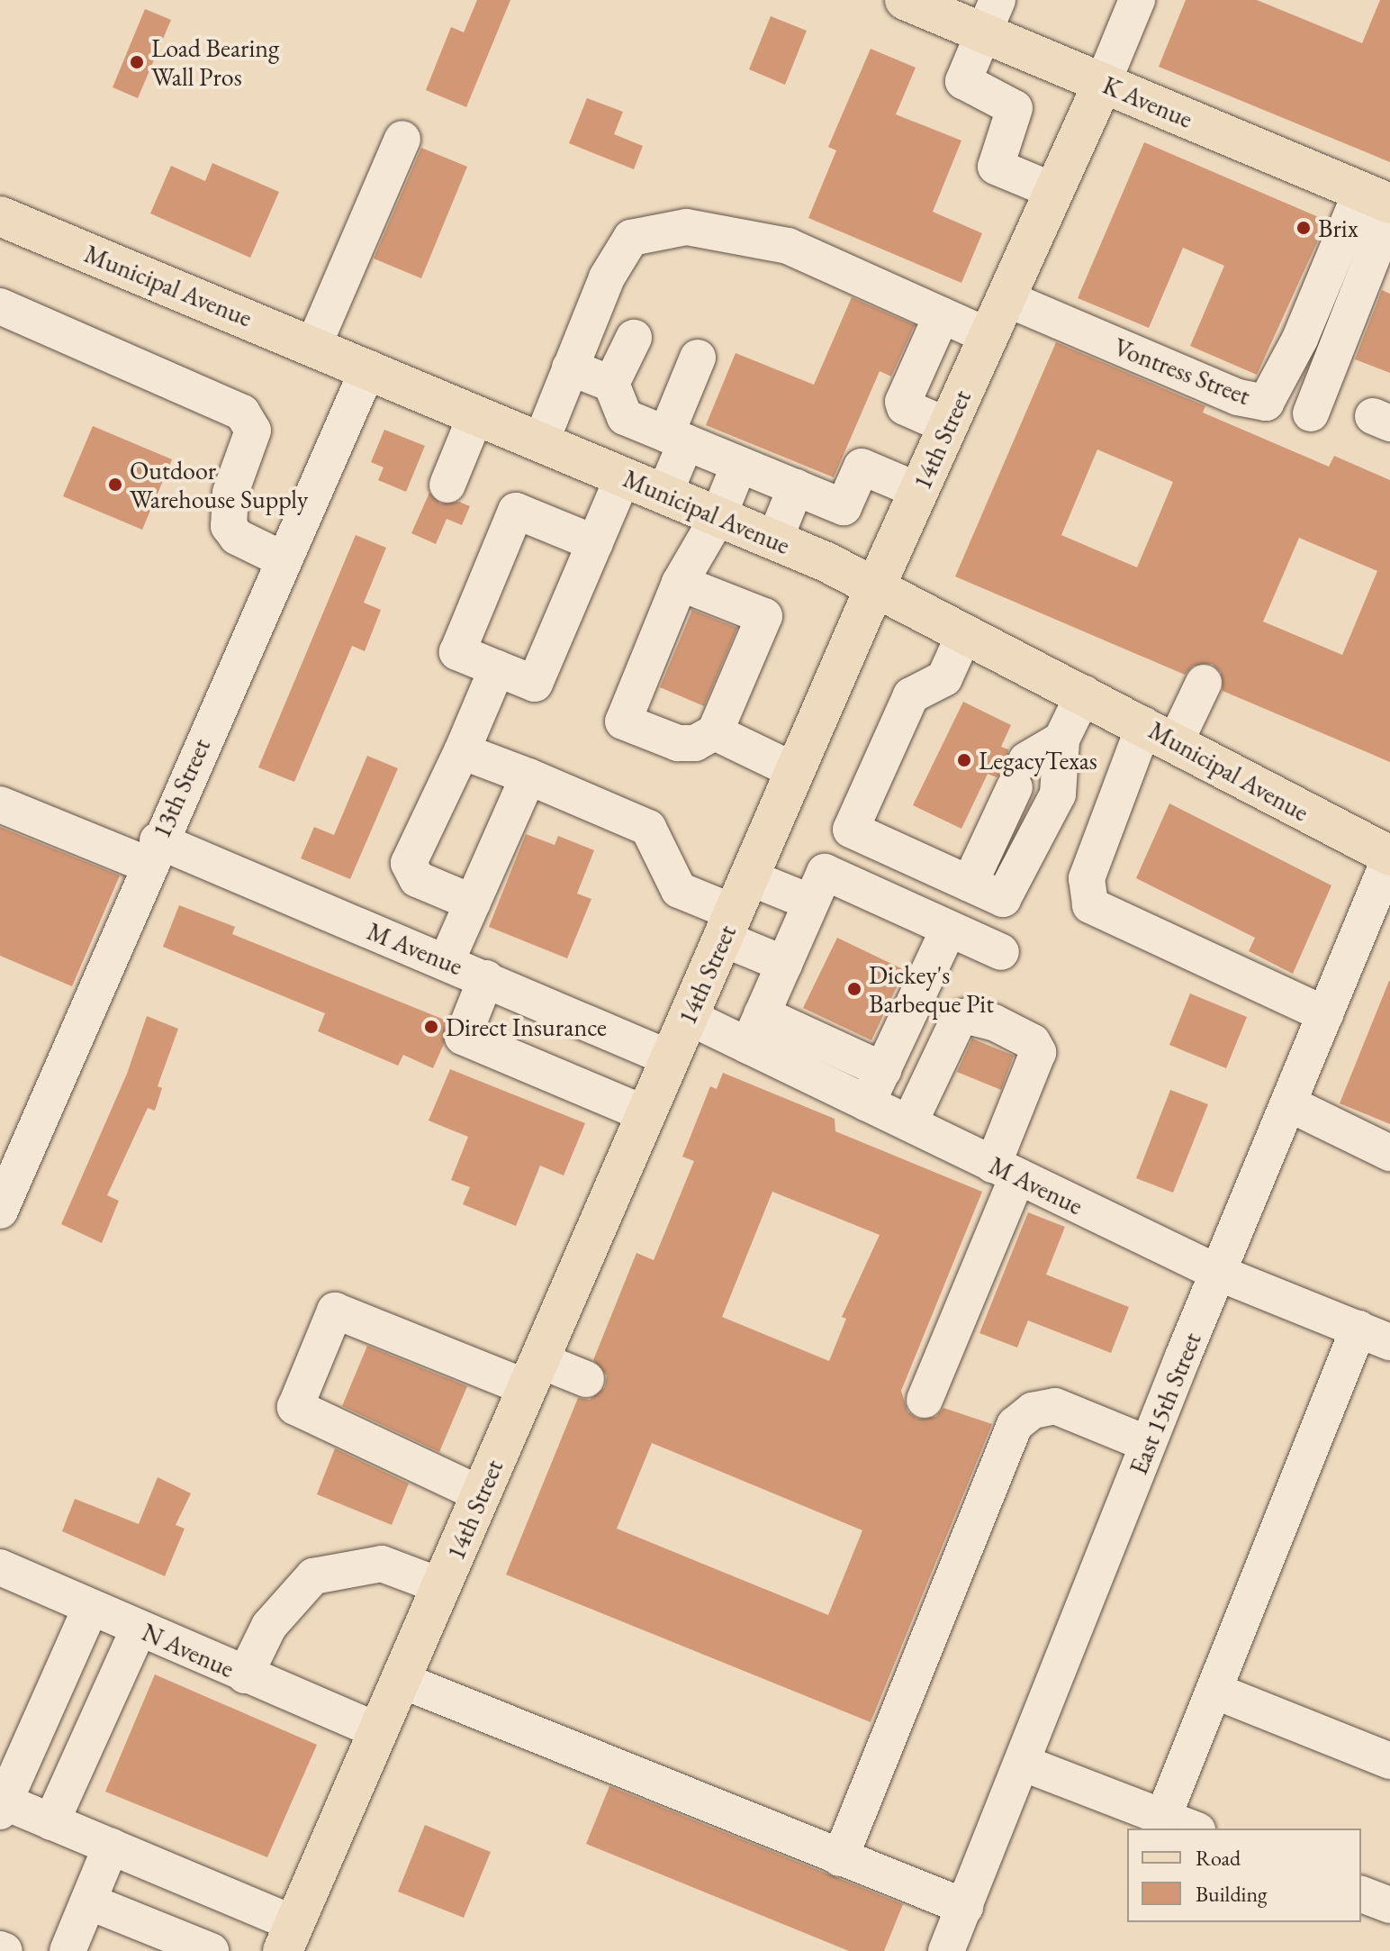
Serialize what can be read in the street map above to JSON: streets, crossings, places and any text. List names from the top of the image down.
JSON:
{
  "streets": {
    "main road": ["K Avenue", "Municipal Avenue", "14th Street"],
    "street": [
      "Vontress Street",
      "13th Street",
      "M Avenue",
      "East 15th Street",
      "N Avenue"
    ]
  },
  "crossings": [
    ["K Avenue", "Vontress Street"],
    ["K Avenue", "14th Street"],
    ["Municipal Avenue", "14th Street"],
    ["Municipal Avenue", "13th Street"],
    ["Municipal Avenue", "East 15th Street"],
    ["Vontress Street", "14th Street"],
    ["14th Street", "M Avenue"],
    ["14th Street", "N Avenue"],
    ["13th Street", "M Avenue"],
    ["M Avenue", "East 15th Street"]
  ],
  "places": [
    "Load Bearing Wall Pros",
    "Brix",
    "Outdoor Warehouse Supply",
    "LegacyTexas",
    "Dickey's Barbeque Pit",
    "Direct Insurance"
  ],
  "legend": ["Road", "Building"]
}
